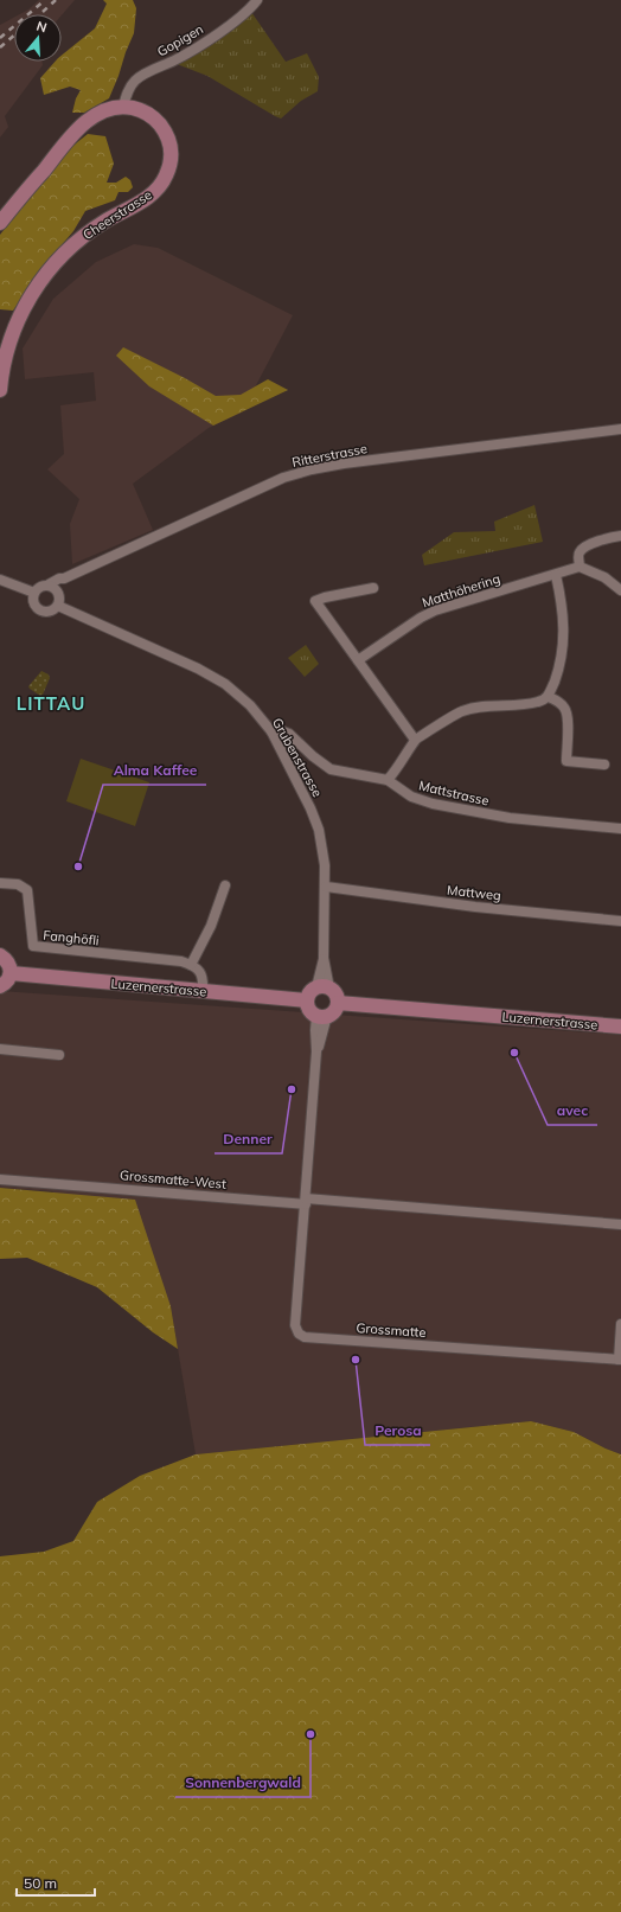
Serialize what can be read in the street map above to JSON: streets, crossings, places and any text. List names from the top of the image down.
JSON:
{
  "streets": {
    "main road": ["Cheerstrasse", "Luzernerstrasse"],
    "street": [
      "Gopigen",
      "Ritterstrasse",
      "Matthöhering",
      "Grubenstrasse",
      "Mattstrasse",
      "Mattweg",
      "Fanghöfli",
      "Grossmatte-West",
      "Grossmatte"
    ]
  },
  "crossings": [
    ["Gopigen", "Cheerstrasse"],
    ["Ritterstrasse", "Grubenstrasse"],
    ["Grubenstrasse", "Mattstrasse"],
    ["Grubenstrasse", "Mattweg"],
    ["Grubenstrasse", "Luzernerstrasse"],
    ["Grubenstrasse", "Grossmatte"],
    ["Luzernerstrasse", "Grossmatte"],
    ["Grossmatte-West", "Grossmatte"]
  ],
  "districts": ["LITTAU"],
  "places": [
    "Alma Kaffee",
    "avec",
    "Denner",
    "Perosa",
    "Sonnenbergwald"
  ],
  "scale_bar": "50 m",
  "north": "top"
}
